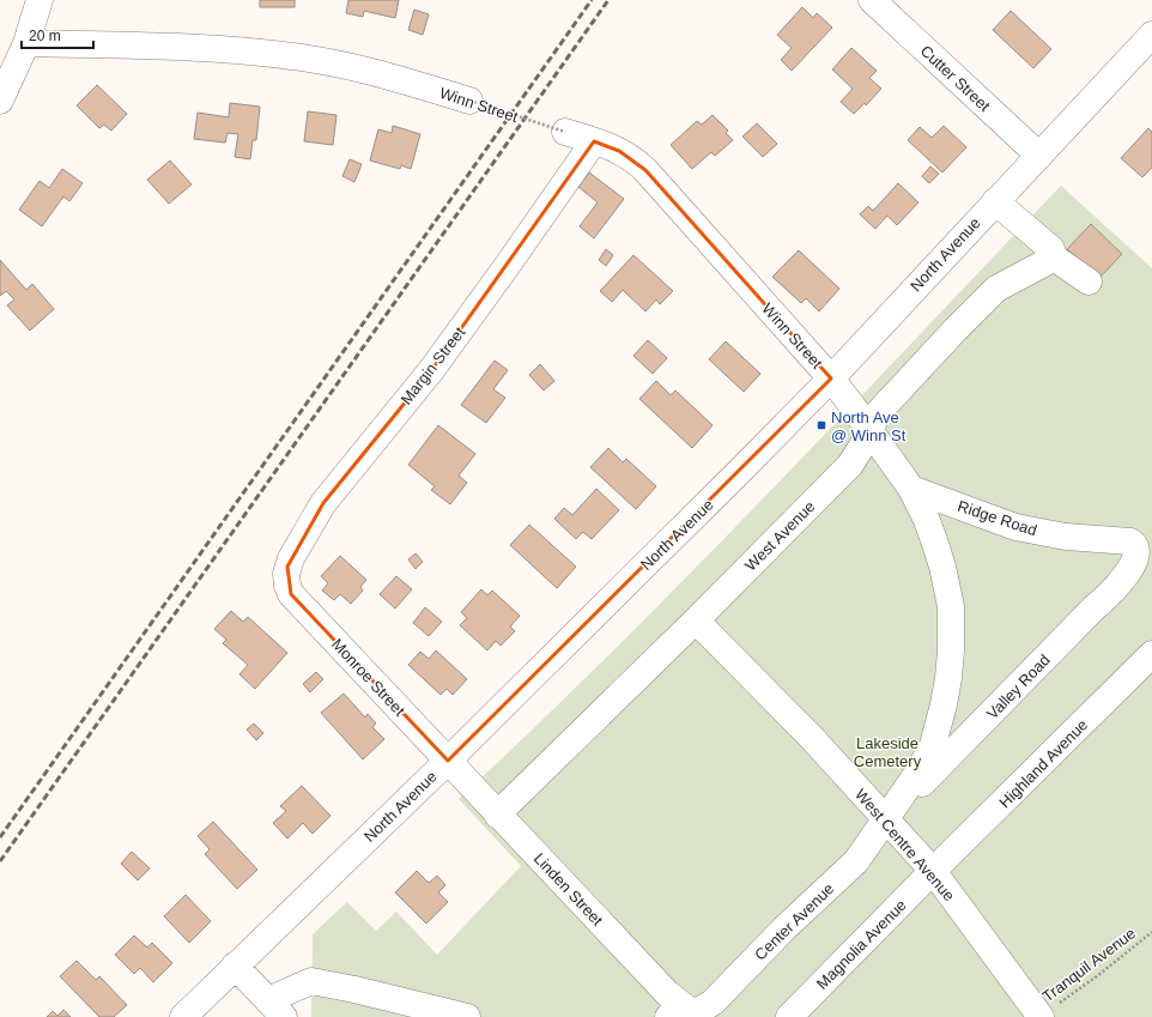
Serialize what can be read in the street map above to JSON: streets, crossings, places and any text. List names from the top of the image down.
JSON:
{
  "streets": {
    "street": [
      "Cutter Street",
      "Winn Street",
      "North Avenue",
      "Margin Street",
      "Ridge Road",
      "West Avenue",
      "Monroe Street",
      "Valley Road",
      "Highland Avenue",
      "West Centre Avenue",
      "Linden Street",
      "Center Avenue",
      "Magnolia Avenue"
    ],
    "path": ["Tranquil Avenue"]
  },
  "crossings": [
    ["Cutter Street", "North Avenue"],
    ["Winn Street", "North Avenue"],
    ["Winn Street", "Margin Street"],
    ["Winn Street", "Ridge Road"],
    ["Winn Street", "West Avenue"],
    ["Winn Street", "Valley Road"],
    ["Winn Street", "West Centre Avenue"],
    ["Winn Street", "Center Avenue"],
    ["North Avenue", "Monroe Street"],
    ["North Avenue", "Linden Street"],
    ["Margin Street", "Monroe Street"],
    ["Ridge Road", "Valley Road"],
    ["West Avenue", "West Centre Avenue"],
    ["West Avenue", "Linden Street"],
    ["Monroe Street", "Linden Street"],
    ["Valley Road", "West Centre Avenue"],
    ["Valley Road", "Center Avenue"],
    ["Highland Avenue", "West Centre Avenue"],
    ["Highland Avenue", "Magnolia Avenue"],
    ["West Centre Avenue", "Center Avenue"],
    ["West Centre Avenue", "Magnolia Avenue"],
    ["West Centre Avenue", "Tranquil Avenue"],
    ["Linden Street", "Center Avenue"]
  ],
  "parks": ["Lakeside Cemetery"],
  "places": {
    "transit": ["North Ave @ Winn St"]
  },
  "scale_bar": "20 m"
}
